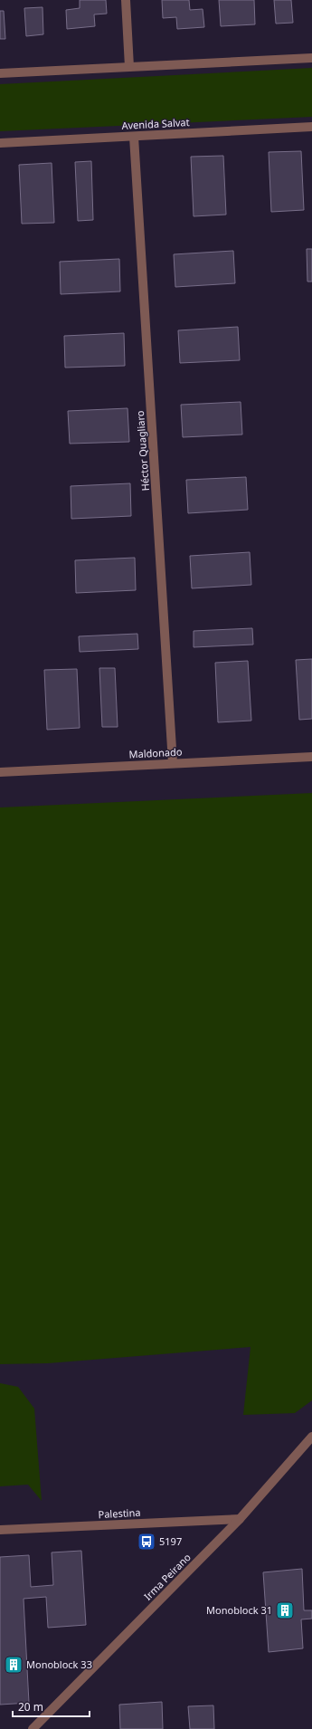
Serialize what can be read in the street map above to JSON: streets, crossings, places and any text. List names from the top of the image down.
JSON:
{
  "streets": {
    "street": [
      "Avenida Salvat",
      "Héctor Quagliaro",
      "Maldonado",
      "Palestina",
      "Irma Peirano"
    ]
  },
  "crossings": [
    ["Avenida Salvat", "Héctor Quagliaro"],
    ["Héctor Quagliaro", "Maldonado"],
    ["Palestina", "Irma Peirano"]
  ],
  "places": {
    "bus stop": ["5197"],
    "building": ["Monoblock 31", "Monoblock 33"]
  },
  "scale_bar": "20 m"
}
